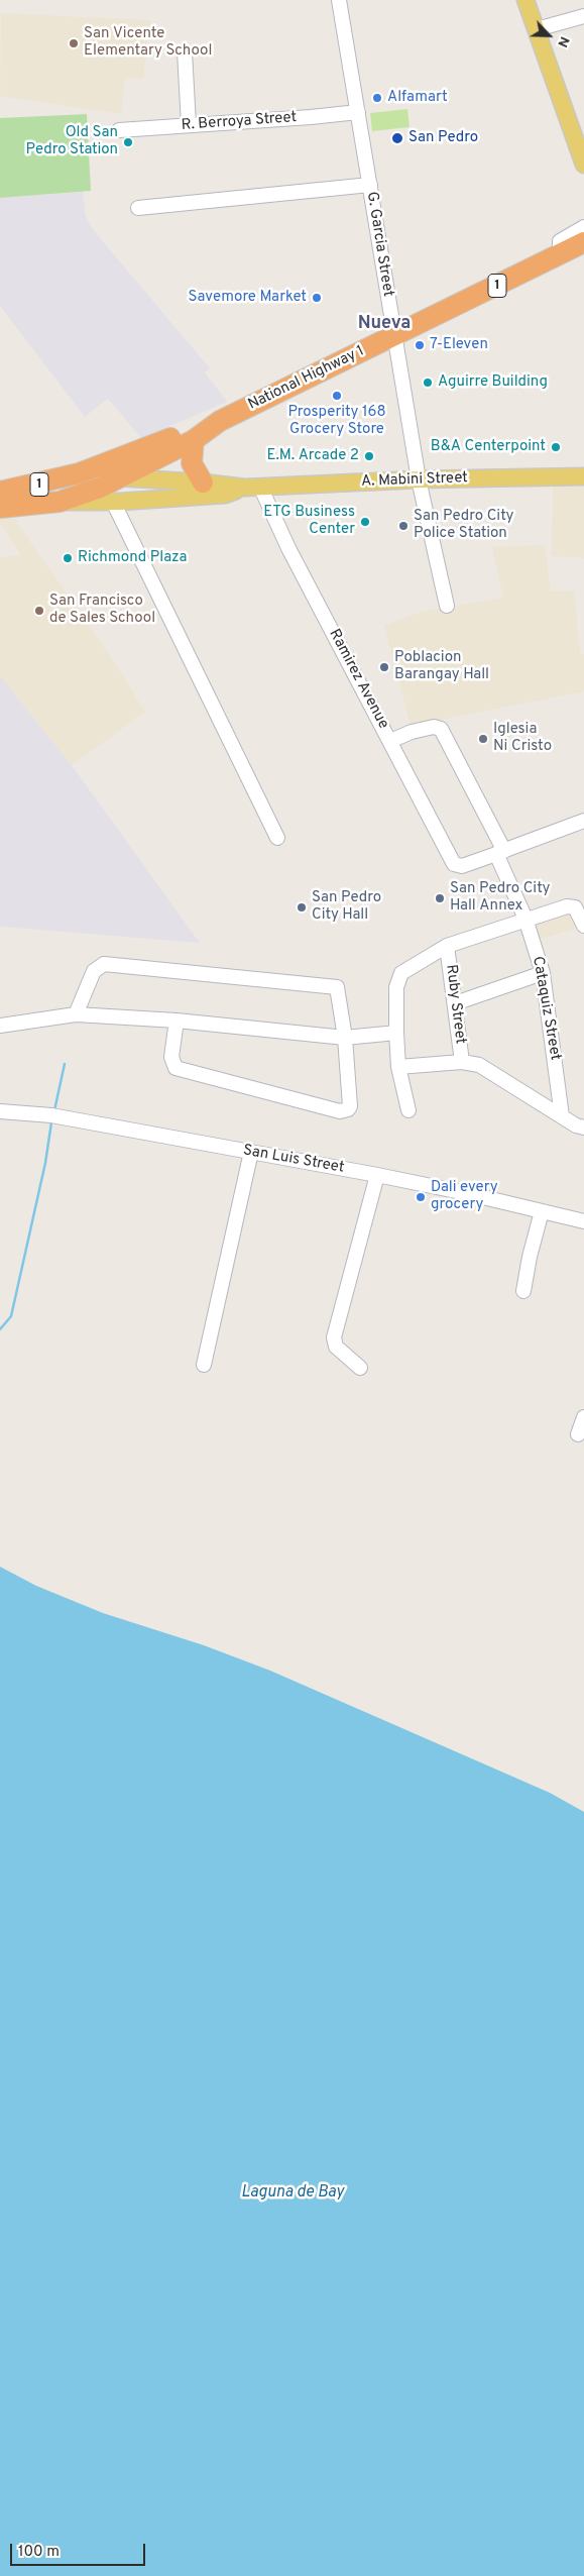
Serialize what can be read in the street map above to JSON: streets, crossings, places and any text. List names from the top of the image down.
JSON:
{
  "streets": {
    "highway": ["1", "National Highway 1"],
    "main road": ["A. Mabini Street"],
    "street": [
      "R. Berroya Street",
      "G. Garcia Street",
      "Ramirez Avenue",
      "Ruby Street",
      "Cataquiz Street",
      "San Luis Street"
    ]
  },
  "crossings": [
    ["R. Berroya Street", "G. Garcia Street"],
    ["G. Garcia Street", "National Highway 1"],
    ["G. Garcia Street", "A. Mabini Street"],
    ["National Highway 1", "A. Mabini Street"],
    ["A. Mabini Street", "Ramirez Avenue"],
    ["Ramirez Avenue", "Cataquiz Street"]
  ],
  "districts": ["Nueva"],
  "water": ["Laguna de Bay"],
  "places": [
    "San Vicente Elementary School",
    "Alfamart",
    "San Pedro",
    "Old San Pedro Station",
    "Savemore Market",
    "7-Eleven",
    "Aguirre Building",
    "Prosperity 168 Grocery Store",
    "B&A Centerpoint",
    "E.M. Arcade 2",
    "ETG Business Center",
    "San Pedro City Police Station",
    "Richmond Plaza",
    "San Francisco de Sales School",
    "Poblacion Barangay Hall",
    "Iglesia Ni Cristo",
    "San Pedro City Hall Annex",
    "San Pedro City Hall",
    "Dali every grocery"
  ],
  "scale_bar": "100 m",
  "north": "bottom right"
}
